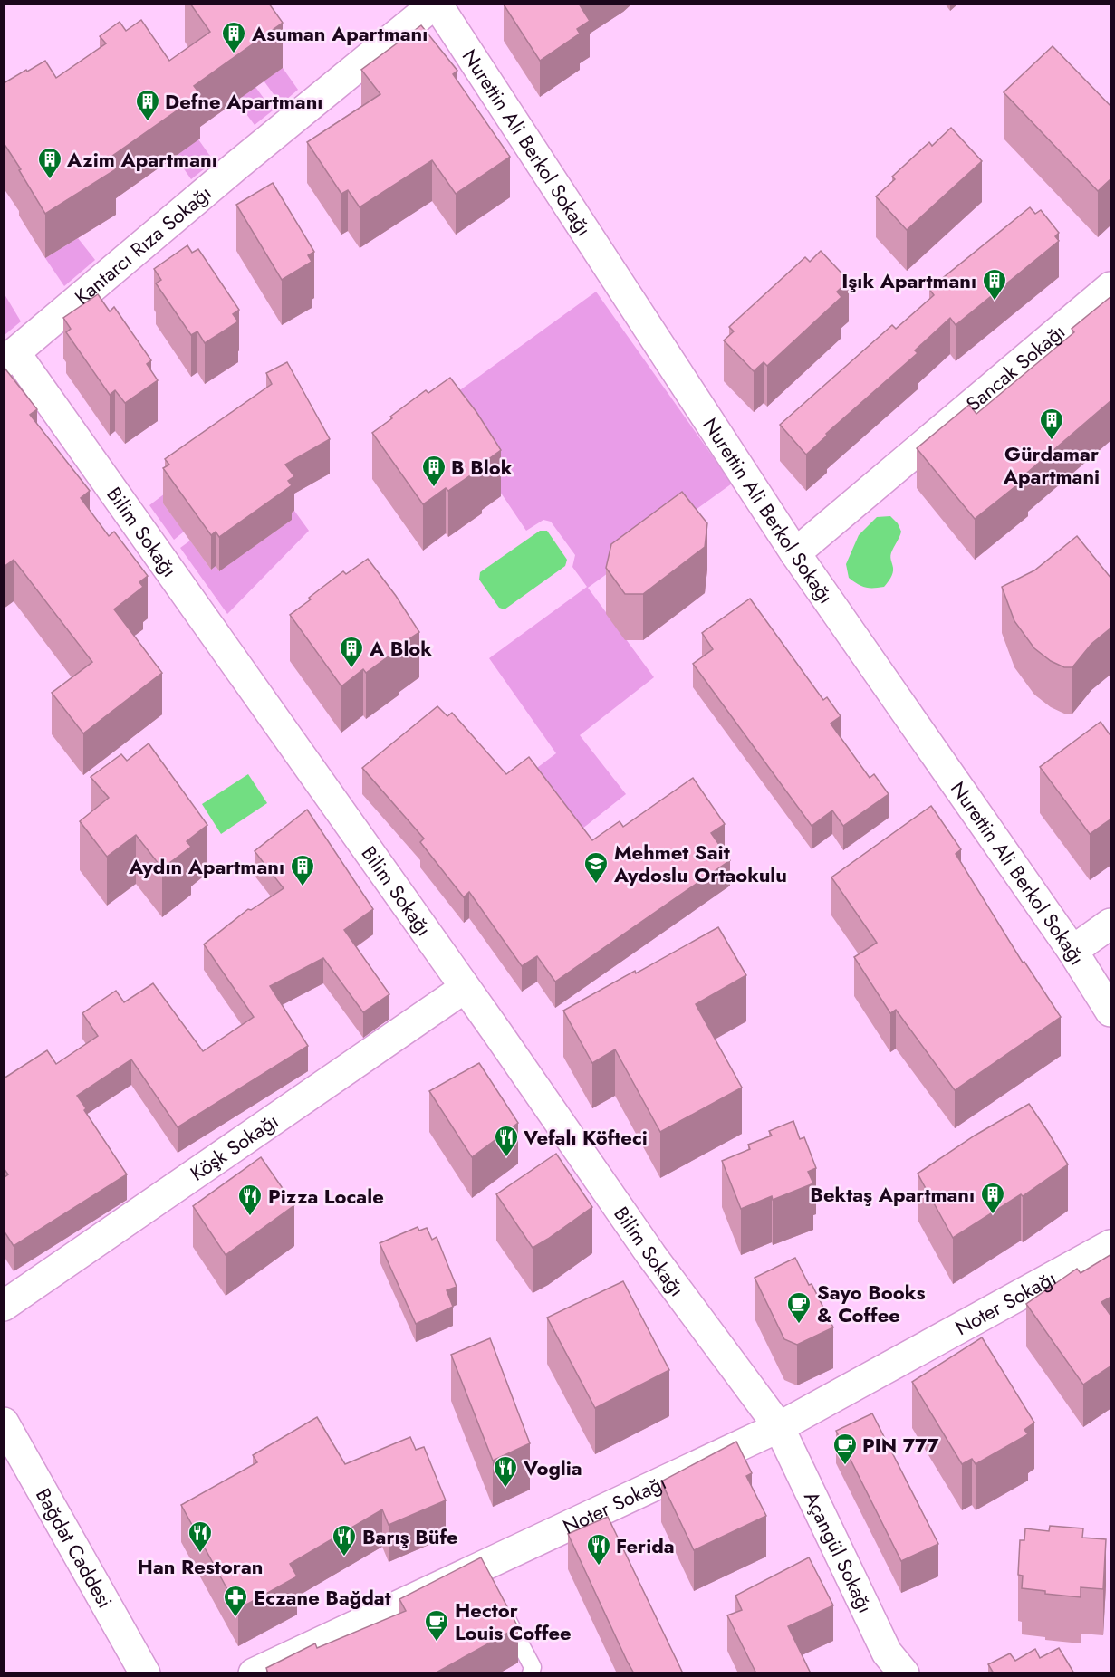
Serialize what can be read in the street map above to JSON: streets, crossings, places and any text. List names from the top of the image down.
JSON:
{
  "streets": {
    "street": [
      "Nurettin Ali Berkol Sokağı",
      "Kantarcı Rıza Sokağı",
      "Sancak Sokağı",
      "Bilim Sokağı",
      "Köşk Sokağı",
      "Noter Sokağı",
      "Bağdat Caddesi",
      "Açangül Sokağı"
    ]
  },
  "crossings": [
    ["Nurettin Ali Berkol Sokağı", "Kantarcı Rıza Sokağı"],
    ["Nurettin Ali Berkol Sokağı", "Sancak Sokağı"],
    ["Kantarcı Rıza Sokağı", "Bilim Sokağı"],
    ["Bilim Sokağı", "Köşk Sokağı"],
    ["Bilim Sokağı", "Noter Sokağı"],
    ["Bilim Sokağı", "Açangül Sokağı"],
    ["Noter Sokağı", "Açangül Sokağı"]
  ],
  "places": {
    "building": [
      "Asuman Apartmanı",
      "Defne Apartmanı",
      "Azim Apartmanı",
      "Işık Apartmanı",
      "Gürdamar Apartmani",
      "B Blok",
      "A Blok",
      "Aydın Apartmanı",
      "Bektaş Apartmanı"
    ],
    "school or university": ["Mehmet Sait Aydoslu Ortaokulu"],
    "restaurant": [
      "Vefalı Köfteci",
      "Pizza Locale",
      "Voglia",
      "Han Restoran",
      "Barış Büfe",
      "Ferida"
    ],
    "cafe": ["Sayo Books & Coffee", "PIN 777", "Hector Louis Coffee"],
    "pharmacy": ["Eczane Bağdat"]
  }
}
